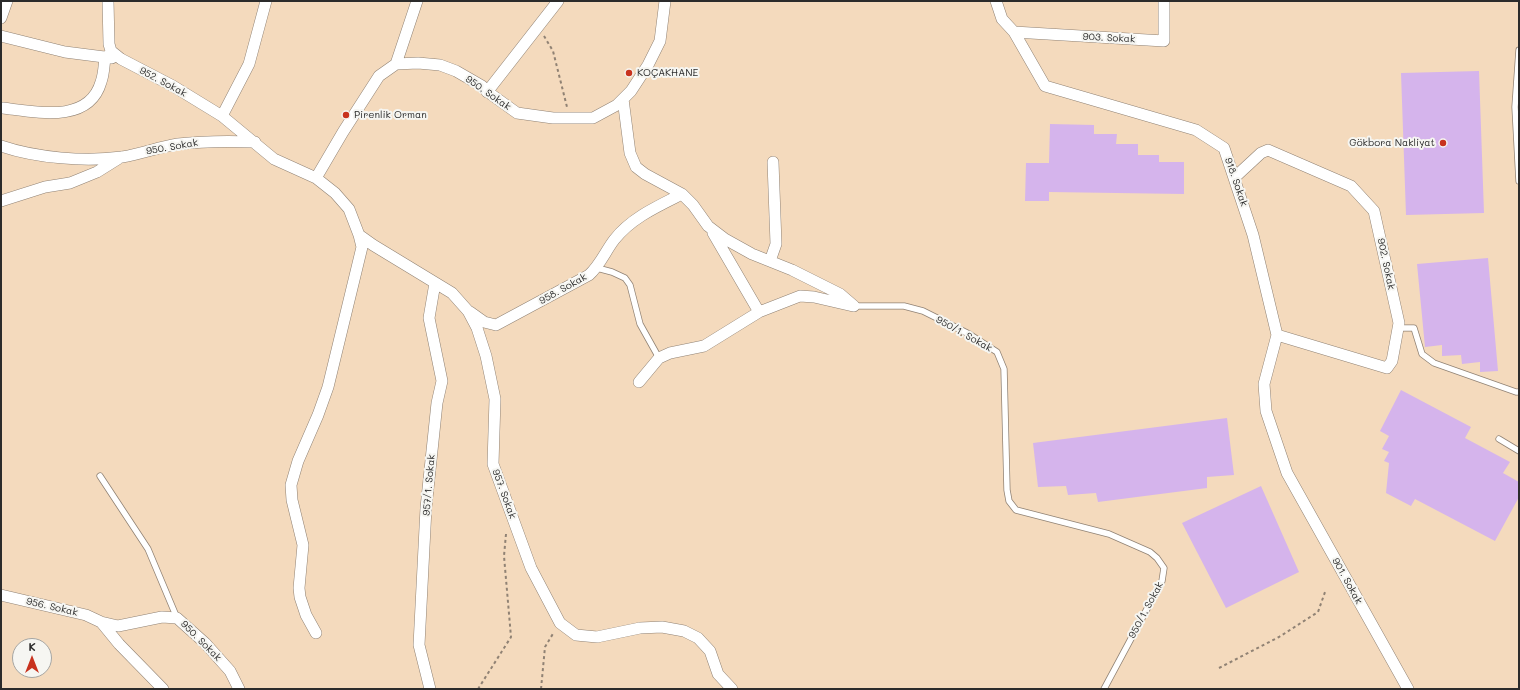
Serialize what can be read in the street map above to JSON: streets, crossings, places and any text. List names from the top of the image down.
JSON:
{
  "streets": {
    "street": [
      "903. Sokak",
      "952. Sokak",
      "950. Sokak",
      "918. Sokak",
      "902. Sokak",
      "958. Sokak",
      "957/1. Sokak",
      "957. Sokak",
      "901. Sokak",
      "956. Sokak"
    ],
    "lane": ["950/1. Sokak"]
  },
  "crossings": [
    ["903. Sokak", "918. Sokak"],
    ["952. Sokak", "950. Sokak"],
    ["950. Sokak", "956. Sokak"],
    ["918. Sokak", "902. Sokak"],
    ["918. Sokak", "901. Sokak"],
    ["958. Sokak", "957. Sokak"],
    ["957/1. Sokak", "957. Sokak"]
  ],
  "places": ["KOÇAKHANE", "Pirenlik Orman", "Gökbora Nakliyat"],
  "north": "top"
}
